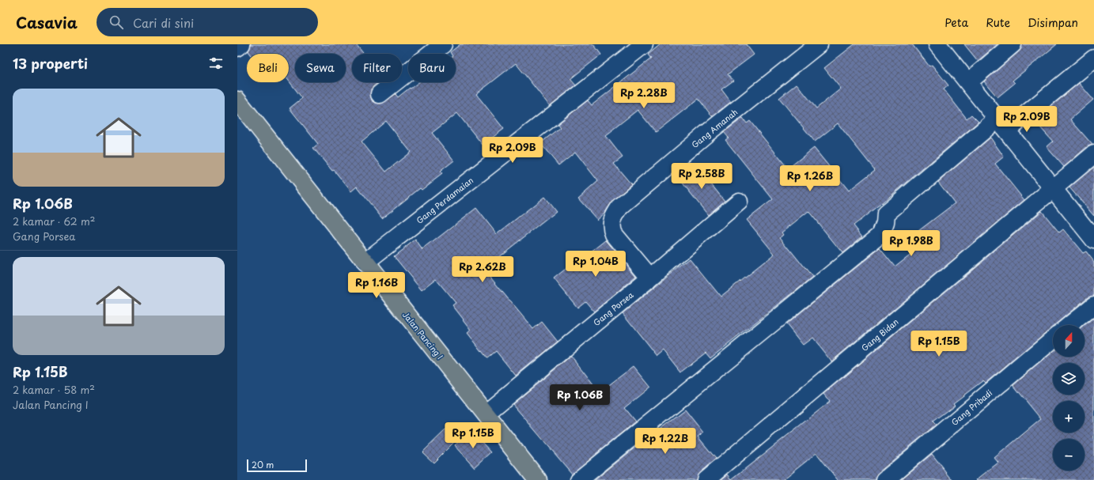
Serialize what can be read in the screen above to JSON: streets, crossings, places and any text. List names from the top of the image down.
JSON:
{
  "streets": {
    "main road": ["Jalan Pancing I"],
    "street": [
      "Gang Amanah",
      "Gang Perdamaian",
      "Gang Porsea",
      "Gang Bidan",
      "Gang Pribadi"
    ]
  },
  "crossings": [
    ["Gang Amanah", "Gang Porsea"],
    ["Gang Perdamaian", "Jalan Pancing I"],
    ["Gang Porsea", "Jalan Pancing I"]
  ],
  "scale_bar": "20 m",
  "north": "top",
  "page": {
    "header": "Casavia",
    "search": "Cari di sini",
    "nav": ["Peta", "Rute", "Disimpan"],
    "heading": "13 properti",
    "chip": [
      "Beli",
      "Sewa",
      "Filter",
      "Baru"
    ],
    "list": [
      {
        "name": "Rp 1.06B",
        "note": "2 kamar · 62 m² · Gang Porsea"
      },
      {
        "name": "Rp 1.15B",
        "note": "2 kamar · 58 m² · Jalan Pancing I"
      }
    ],
    "price": [
      "Rp 2.28B",
      "Rp 2.09B",
      "Rp 2.09B",
      "Rp 2.58B",
      "Rp 1.26B",
      "Rp 1.98B",
      "Rp 1.04B",
      "Rp 2.62B",
      "Rp 1.16B",
      "Rp 1.15B",
      "Rp 1.06B",
      "Rp 1.15B",
      "Rp 1.22B"
    ],
    "map_buttons": ["+", "−"],
    "scale": "20 m"
  }
}
